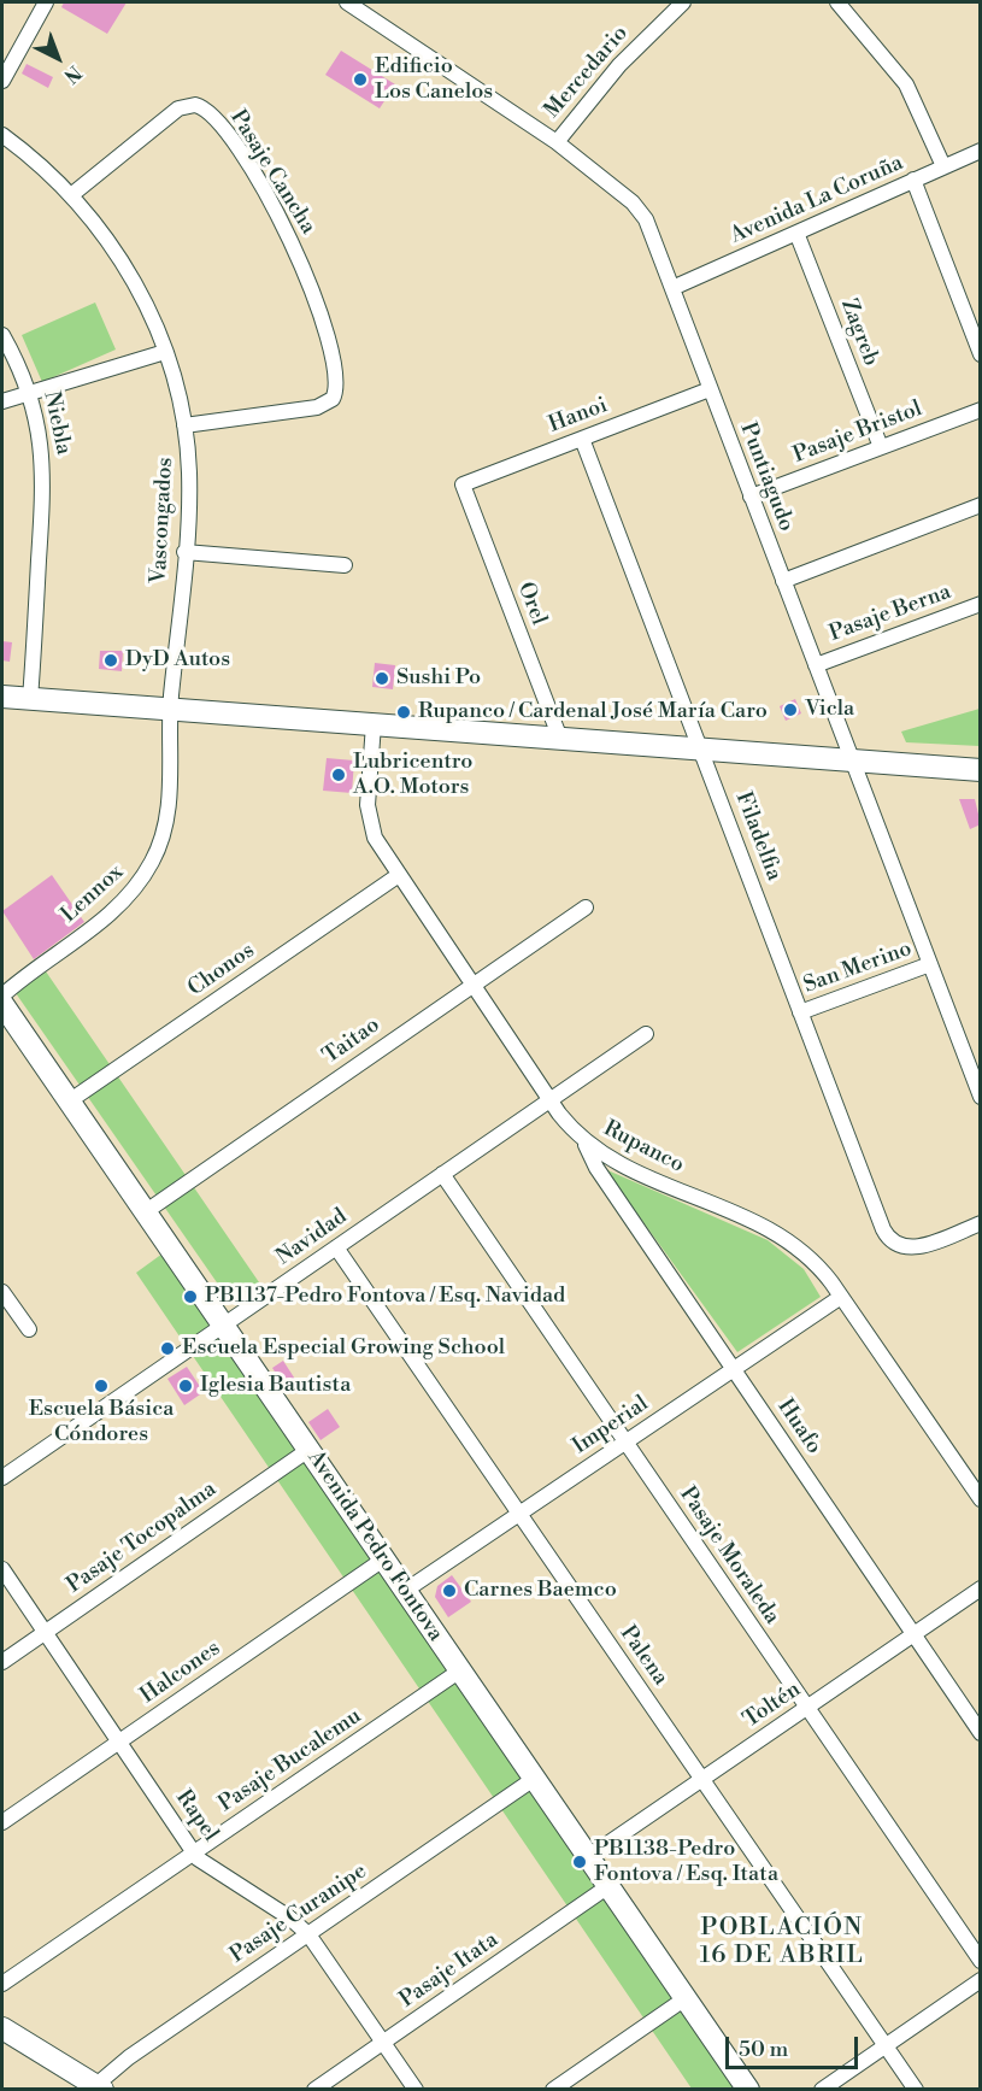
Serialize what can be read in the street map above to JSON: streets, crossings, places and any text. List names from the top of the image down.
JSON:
{
  "streets": {
    "main road": ["Avenida Pedro Fontova"],
    "street": [
      "Mercedario",
      "Pasaje Cancha",
      "Avenida La Coruña",
      "Zagreb",
      "Hanoi",
      "Niebla",
      "Pasaje Bristol",
      "Puntiagudo",
      "Vascongados",
      "Orel",
      "Pasaje Berna",
      "Filadelfia",
      "Lennox",
      "San Merino",
      "Chonos",
      "Taitao",
      "Rupanco",
      "Navidad",
      "Imperial",
      "Huafo",
      "Pasaje Tocopalma",
      "Pasaje Moraleda",
      "Palena",
      "Halcones",
      "Toltén",
      "Pasaje Bucalemu",
      "Rapel",
      "Pasaje Curanipe",
      "Pasaje Itata"
    ]
  },
  "crossings": [
    ["Mercedario", "Puntiagudo"],
    ["Pasaje Cancha", "Vascongados"],
    ["Avenida La Coruña", "Zagreb"],
    ["Avenida La Coruña", "Puntiagudo"],
    ["Zagreb", "Pasaje Bristol"],
    ["Hanoi", "Puntiagudo"],
    ["Hanoi", "Orel"],
    ["Hanoi", "Filadelfia"],
    ["Pasaje Bristol", "Puntiagudo"],
    ["Puntiagudo", "Pasaje Berna"],
    ["Puntiagudo", "San Merino"],
    ["Vascongados", "Lennox"],
    ["Filadelfia", "San Merino"],
    ["Chonos", "Rupanco"],
    ["Chonos", "Avenida Pedro Fontova"],
    ["Taitao", "Rupanco"],
    ["Taitao", "Avenida Pedro Fontova"],
    ["Rupanco", "Navidad"],
    ["Rupanco", "Imperial"],
    ["Rupanco", "Huafo"],
    ["Navidad", "Avenida Pedro Fontova"],
    ["Navidad", "Pasaje Moraleda"],
    ["Navidad", "Palena"],
    ["Imperial", "Huafo"],
    ["Imperial", "Avenida Pedro Fontova"],
    ["Imperial", "Pasaje Moraleda"],
    ["Imperial", "Palena"],
    ["Huafo", "Toltén"],
    ["Pasaje Tocopalma", "Avenida Pedro Fontova"],
    ["Pasaje Tocopalma", "Rapel"],
    ["Avenida Pedro Fontova", "Halcones"],
    ["Avenida Pedro Fontova", "Toltén"],
    ["Avenida Pedro Fontova", "Pasaje Bucalemu"],
    ["Avenida Pedro Fontova", "Pasaje Curanipe"],
    ["Avenida Pedro Fontova", "Pasaje Itata"],
    ["Pasaje Moraleda", "Toltén"],
    ["Palena", "Toltén"],
    ["Halcones", "Rapel"],
    ["Pasaje Bucalemu", "Rapel"],
    ["Rapel", "Pasaje Curanipe"],
    ["Rapel", "Pasaje Itata"]
  ],
  "districts": ["POBLACIÓN 16 DE ABRIL"],
  "places": [
    "Edificio Los Canelos",
    "DyD Autos",
    "Sushi Po",
    "Vicla",
    "Rupanco / Cardenal José María Caro",
    "Lubricentro A.O. Motors",
    "PB1137-Pedro Fontova / Esq. Navidad",
    "Escuela Especial Growing School",
    "Escuela Básica Cóndores",
    "Iglesia Bautista",
    "Carnes Baemco",
    "PB1138-Pedro Fontova / Esq. Itata"
  ],
  "scale_bar": "50 m",
  "north": "bottom right"
}
